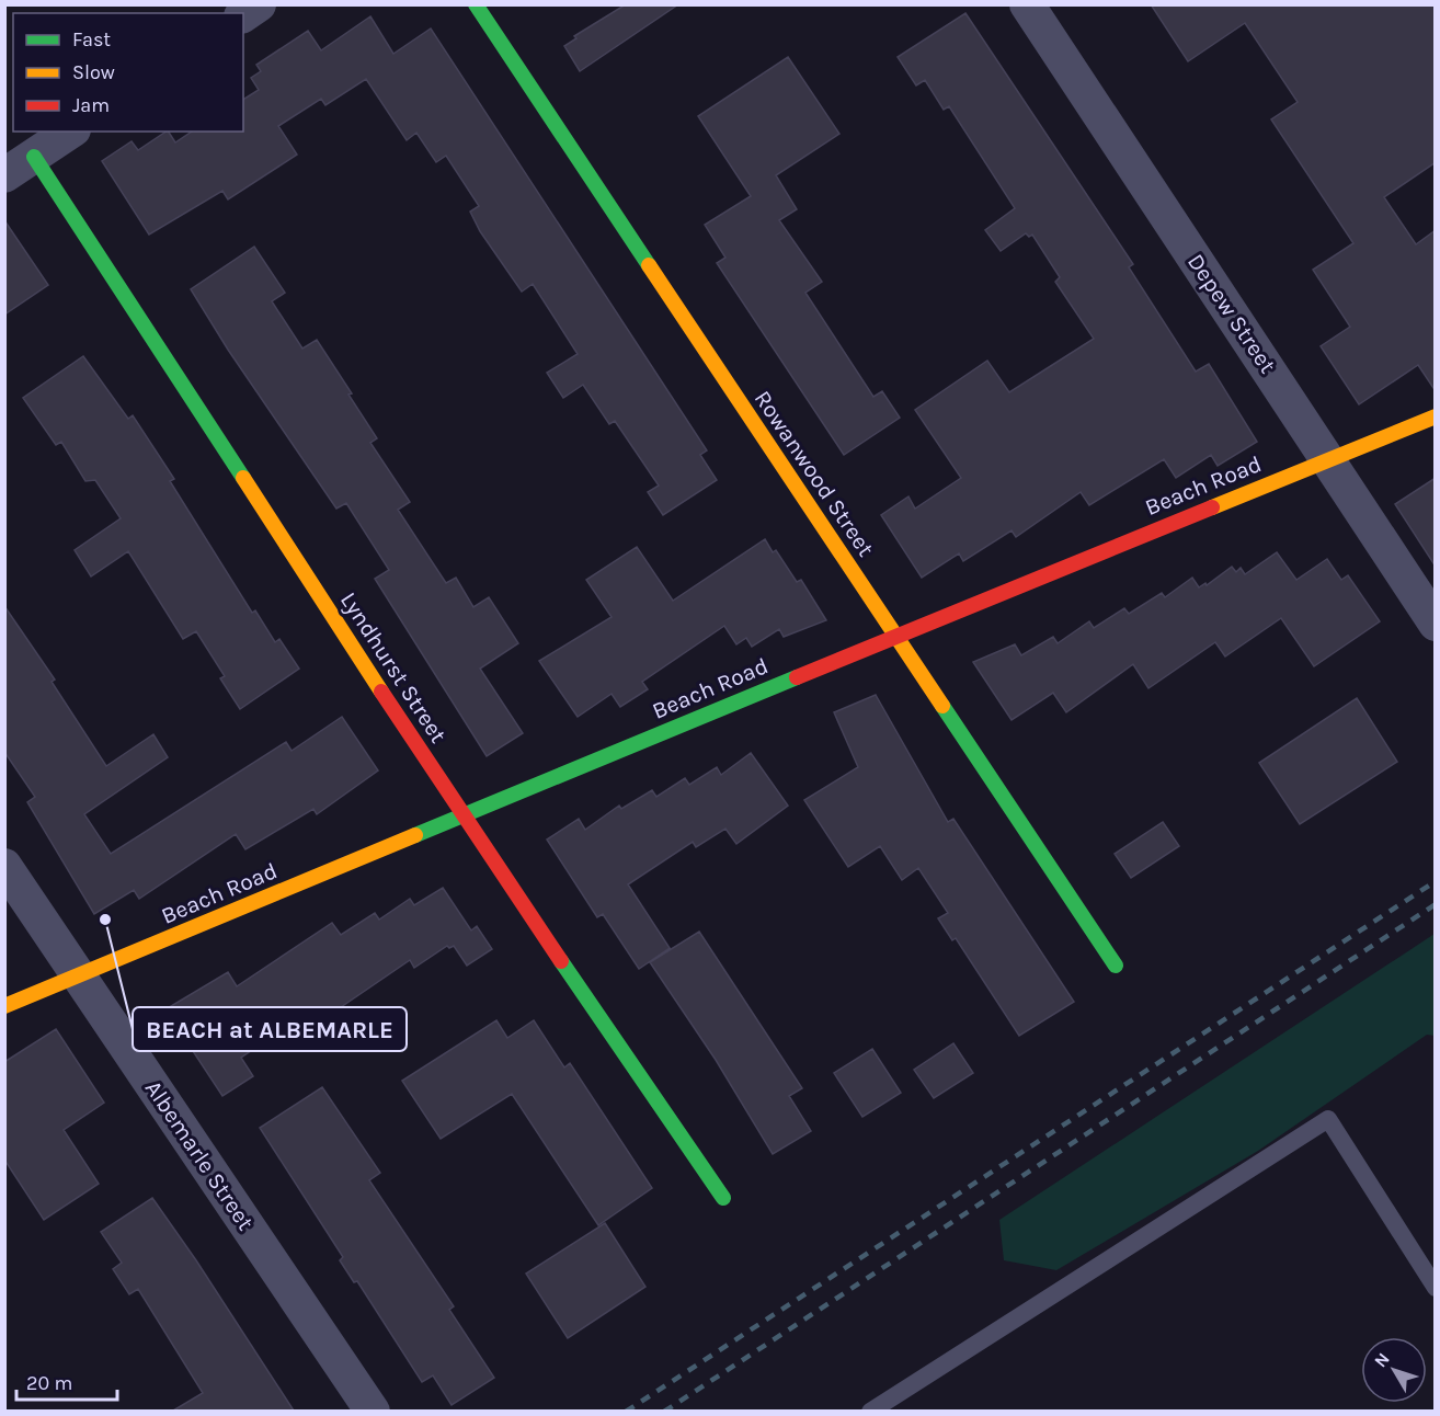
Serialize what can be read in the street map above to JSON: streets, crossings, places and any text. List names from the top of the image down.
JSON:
{
  "streets": {
    "street": [
      "Depew Street",
      "Rowanwood Street",
      "Beach Road",
      "Lyndhurst Street",
      "Albemarle Street"
    ]
  },
  "crossings": [
    ["Depew Street", "Beach Road"],
    ["Rowanwood Street", "Beach Road"],
    ["Beach Road", "Lyndhurst Street"],
    ["Beach Road", "Albemarle Street"]
  ],
  "places": ["BEACH at ALBEMARLE"],
  "legend": ["Fast", "Slow", "Jam"],
  "scale_bar": "20 m",
  "north": "top left"
}
